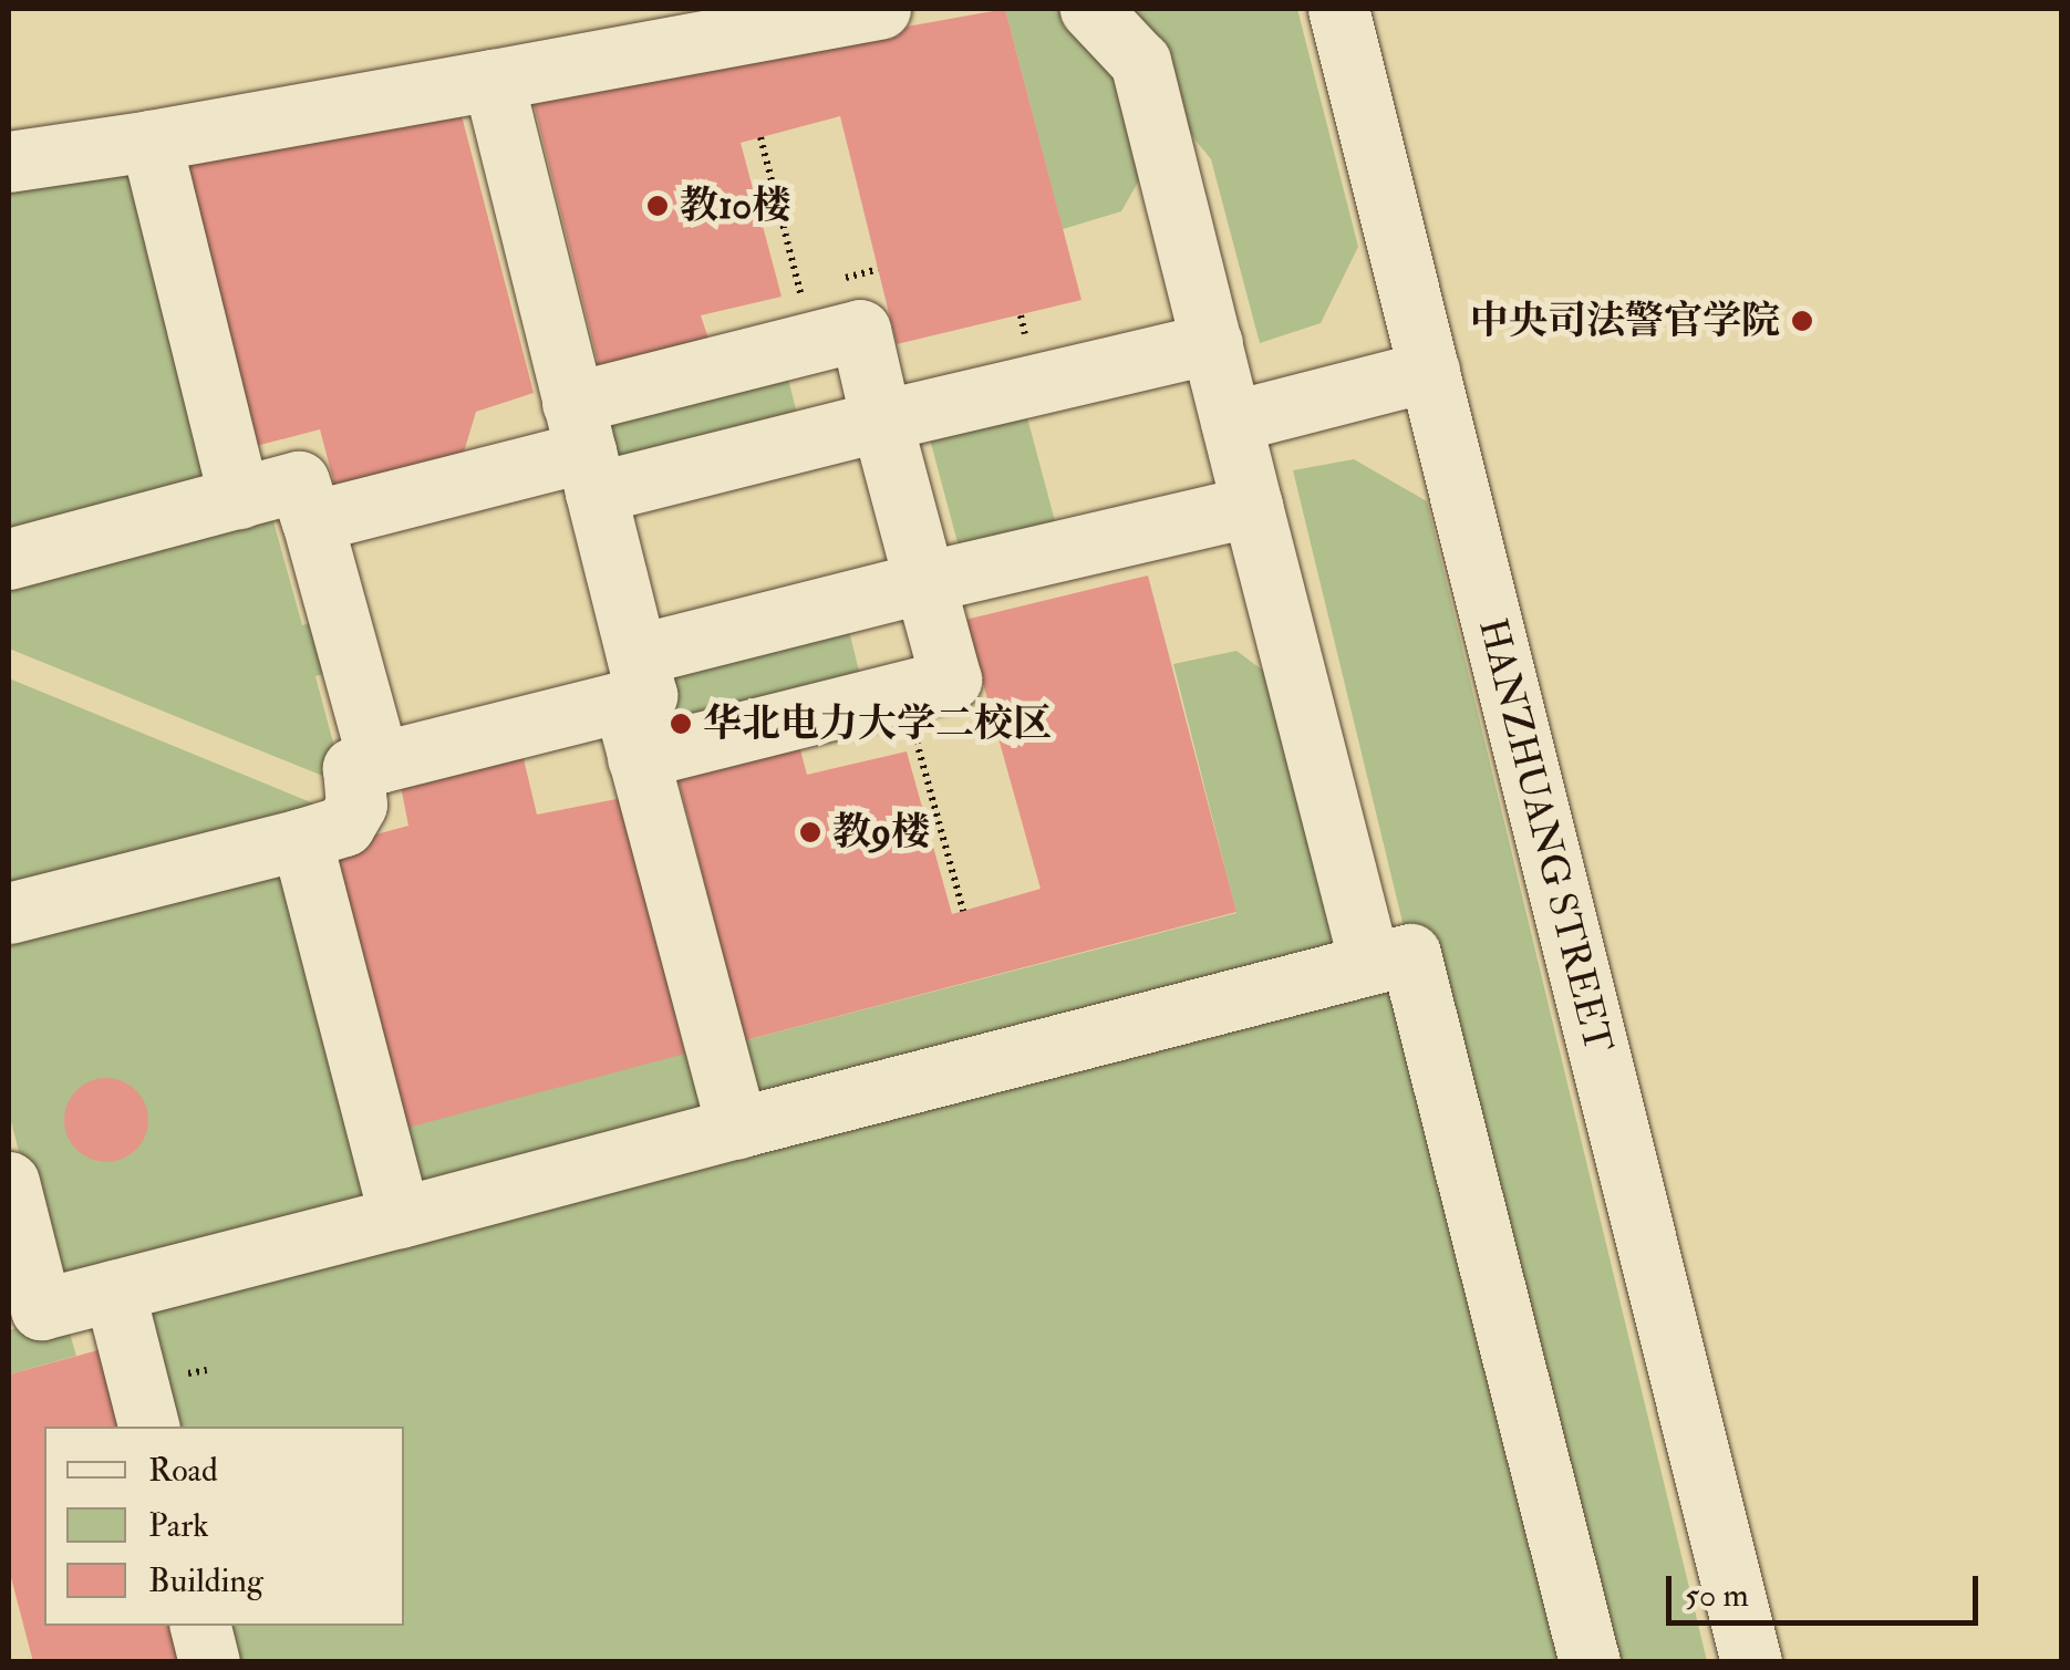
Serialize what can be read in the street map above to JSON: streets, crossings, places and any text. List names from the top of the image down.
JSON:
{
  "streets": {
    "street": ["HANZHUANG STREET"]
  },
  "places": [
    "教10楼",
    "中央司法警官学院",
    "华北电力大学二校区",
    "教9楼"
  ],
  "legend": ["Road", "Park", "Building"],
  "scale_bar": "50 m"
}
